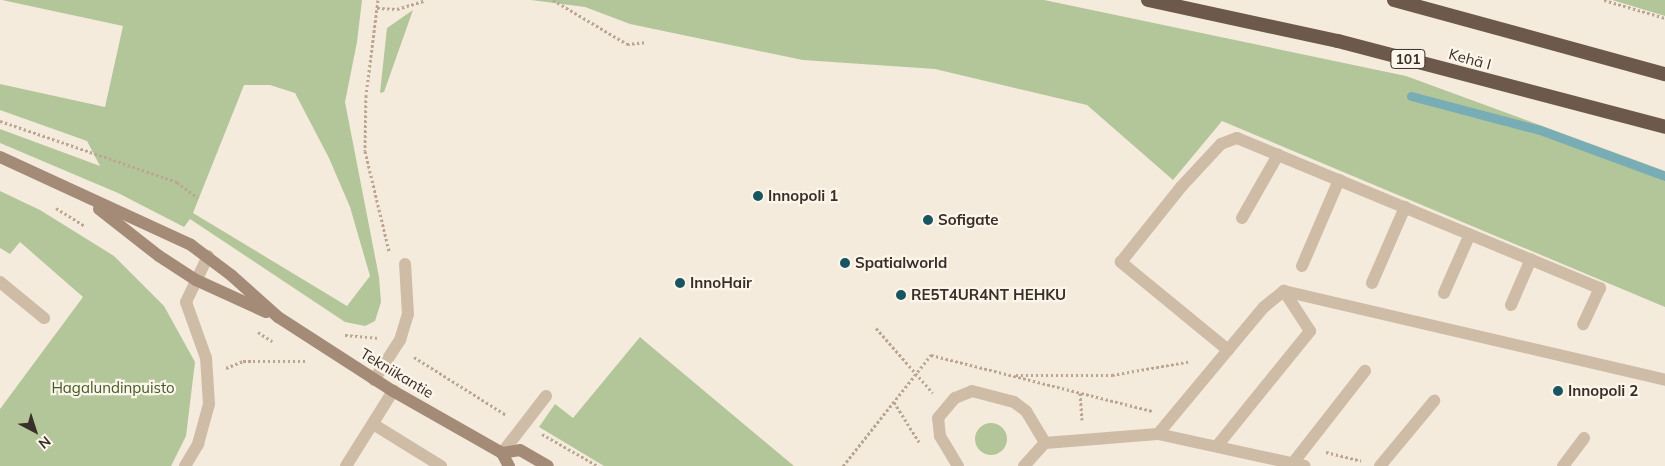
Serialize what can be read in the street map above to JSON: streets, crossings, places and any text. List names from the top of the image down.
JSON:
{
  "streets": {
    "highway": ["101", "Kehä I"],
    "main road": ["Tekniikantie"]
  },
  "parks": ["Hagalundinpuisto"],
  "places": [
    "Innopoli 1",
    "Sofigate",
    "Spatialworld",
    "InnoHair",
    "RE5T4UR4NT HEHKU",
    "Innopoli 2"
  ],
  "north": "bottom right"
}
